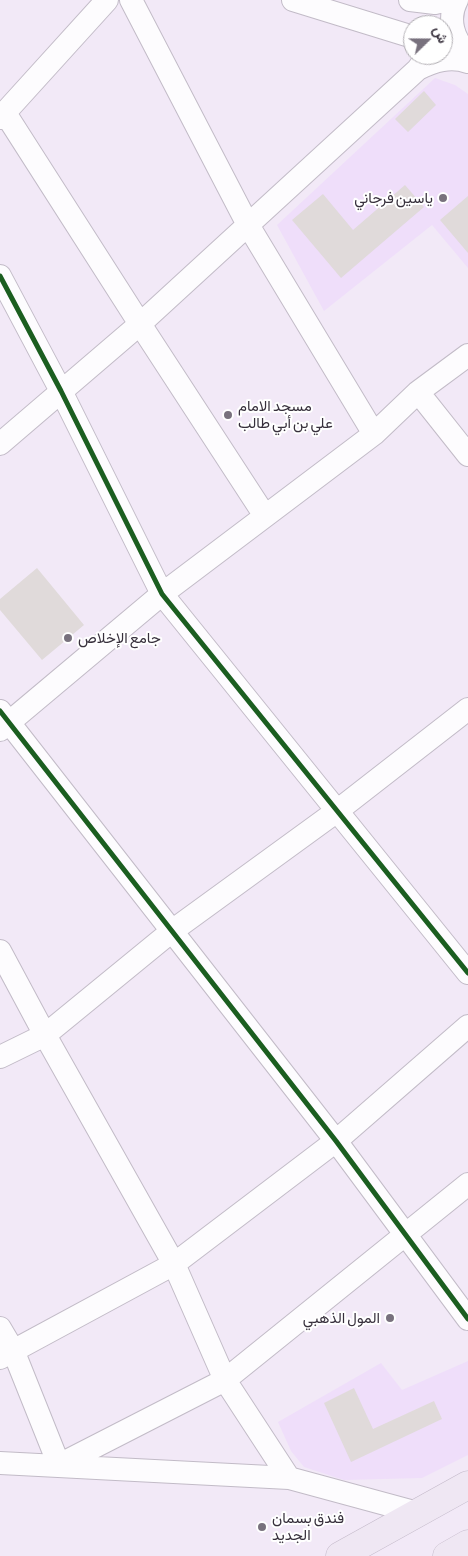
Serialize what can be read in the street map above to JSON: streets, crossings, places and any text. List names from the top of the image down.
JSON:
{
  "places": [
    "ياسين فرجاني",
    "مسجد الامام علي بن أبي طالب",
    "جامع الإخلاص",
    "المول الذهبي",
    "فندق بسمان الجديد"
  ],
  "north": "right"
}
